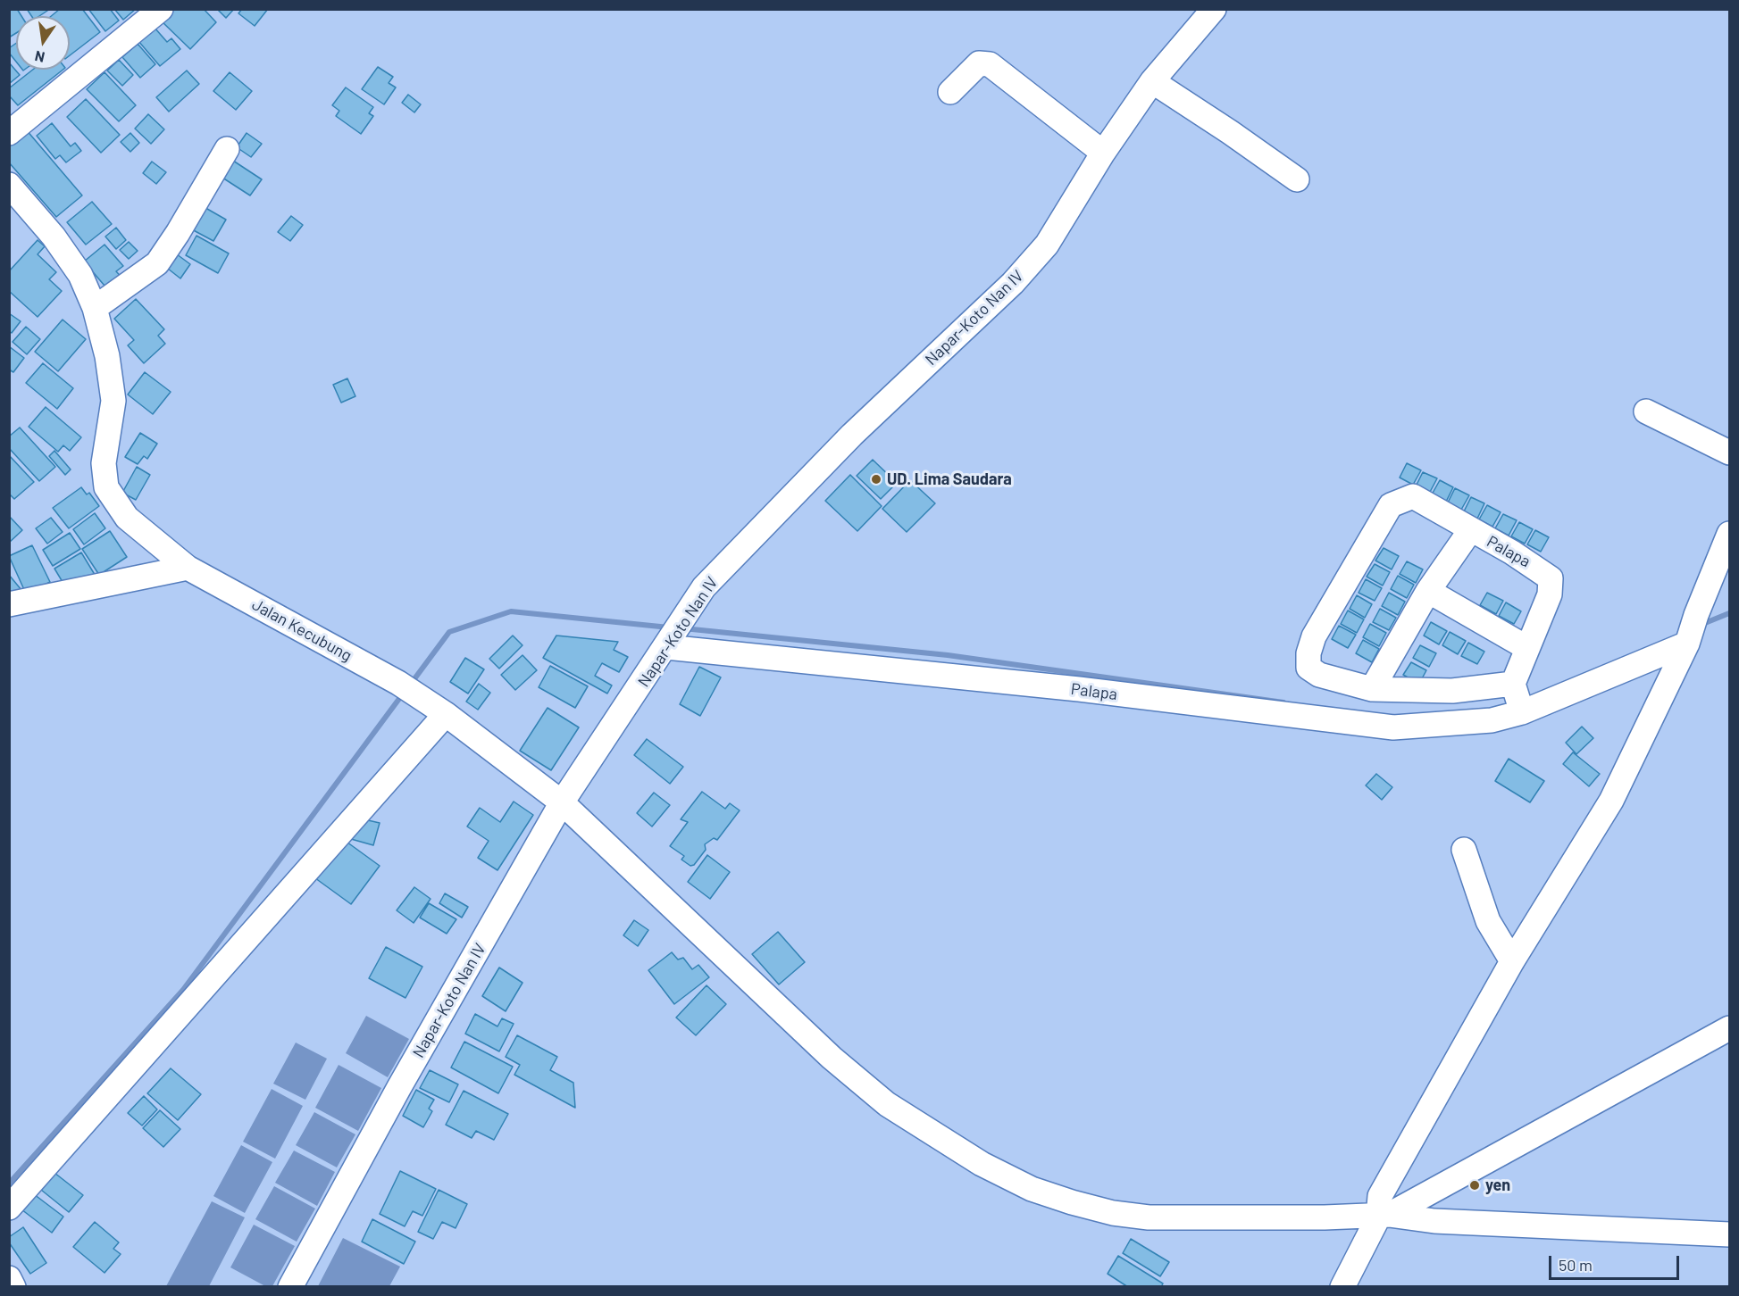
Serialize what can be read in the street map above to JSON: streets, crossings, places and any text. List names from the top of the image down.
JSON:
{
  "streets": {
    "street": ["Napar-Koto Nan IV", "Palapa", "Jalan Kecubung"]
  },
  "crossings": [
    ["Napar-Koto Nan IV", "Palapa"],
    ["Napar-Koto Nan IV", "Jalan Kecubung"]
  ],
  "places": ["UD. Lima Saudara", "yen"],
  "scale_bar": "50 m",
  "north": "bottom"
}
